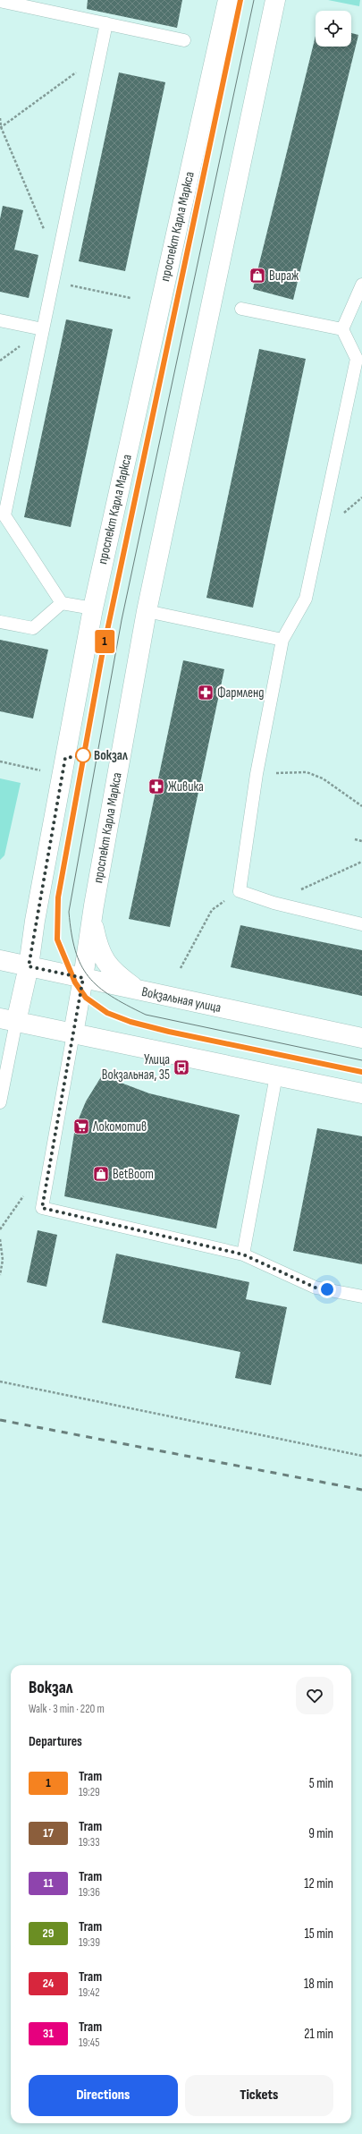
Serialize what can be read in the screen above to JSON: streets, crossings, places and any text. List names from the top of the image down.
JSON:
{
  "streets": {
    "main road": ["проспект Карла Маркса", "Вокзальная улица"]
  },
  "crossings": [
    ["проспект Карла Маркса", "Вокзальная улица"]
  ],
  "places": {
    "shop": ["Вираж", "BetBoom"],
    "pharmacy": ["Фармленд", "Живика"],
    "other": ["Вокзал"],
    "bus stop": ["Улица Вокзальная, 35"],
    "supermarket": ["Локомотив"]
  },
  "lines": ["tram line 1"],
  "page": {
    "on_map": "1",
    "heading": [
      ["Вокзал", "Walk · 3 min · 220 m"],
      "Departures"
    ],
    "list": [
      {
        "mark": "1",
        "name": "Tram",
        "note": "19:29",
        "value": "5 min"
      },
      {
        "mark": "17",
        "name": "Tram",
        "note": "19:33",
        "value": "9 min"
      },
      {
        "mark": "11",
        "name": "Tram",
        "note": "19:36",
        "value": "12 min"
      },
      {
        "mark": "29",
        "name": "Tram",
        "note": "19:39",
        "value": "15 min"
      },
      {
        "mark": "24",
        "name": "Tram",
        "note": "19:42",
        "value": "18 min"
      },
      {
        "mark": "31",
        "name": "Tram",
        "note": "19:45",
        "value": "21 min"
      }
    ],
    "buttons": ["Directions", "Tickets"]
  }
}
